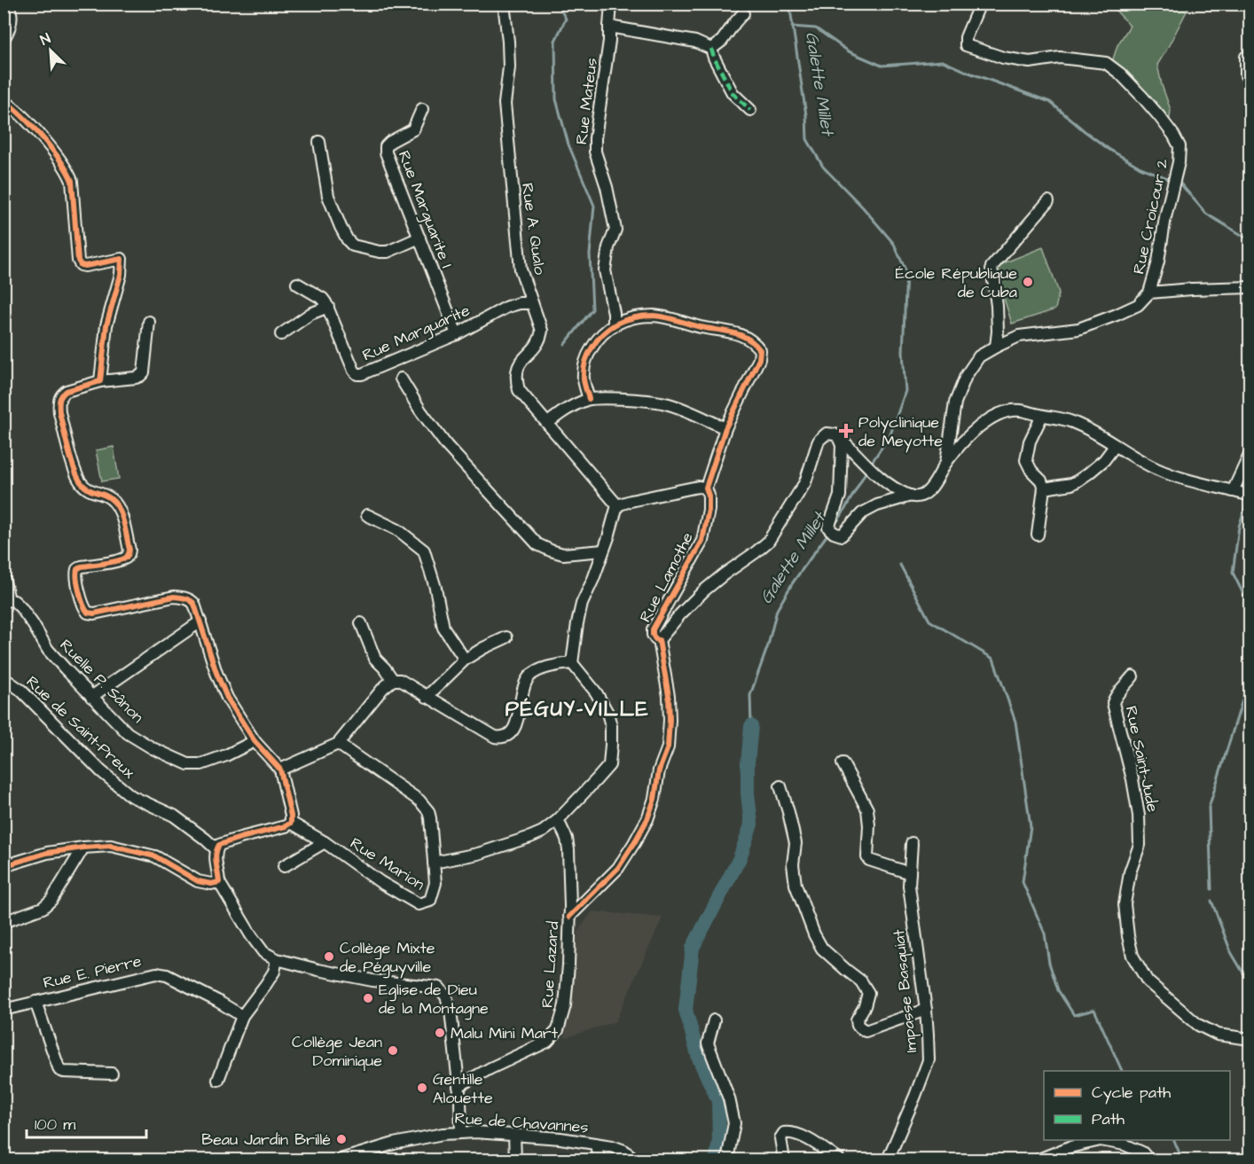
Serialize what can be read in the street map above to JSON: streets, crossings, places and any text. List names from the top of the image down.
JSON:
{
  "streets": {
    "street": [
      "Rue Mateus",
      "Rue Marguarite I",
      "Rue Croicour 2",
      "Rue A. Qualo",
      "Rue Marguarite",
      "Rue Lamothe",
      "Ruelle P. Sânon",
      "Rue de Saint-Preux",
      "Rue Saint-Jude",
      "Rue Marion",
      "Rue Lazard",
      "Rue E. Pierre",
      "Impasse Basquiat",
      "Rue de Chavannes"
    ]
  },
  "crossings": [
    ["Rue Mateus", "Rue Lamothe"],
    ["Rue Marguarite I", "Rue Marguarite"],
    ["Rue A. Qualo", "Rue Marguarite"],
    ["Rue Lamothe", "Rue Lazard"]
  ],
  "districts": ["PÉGUY-VILLE"],
  "water": ["Galette Millet"],
  "places": {
    "other": [
      "École République de Cuba",
      "Collège Mixte de Péguyville",
      "Eglise de Dieu de la Montagne",
      "Malu Mini Mart",
      "Collège Jean Dominique",
      "Gentille Alouette",
      "Beau Jardin Brillé"
    ],
    "health": ["Polyclinique de Meyotte"]
  },
  "legend": ["Cycle path", "Path"],
  "scale_bar": "100 m",
  "north": "top left"
}
